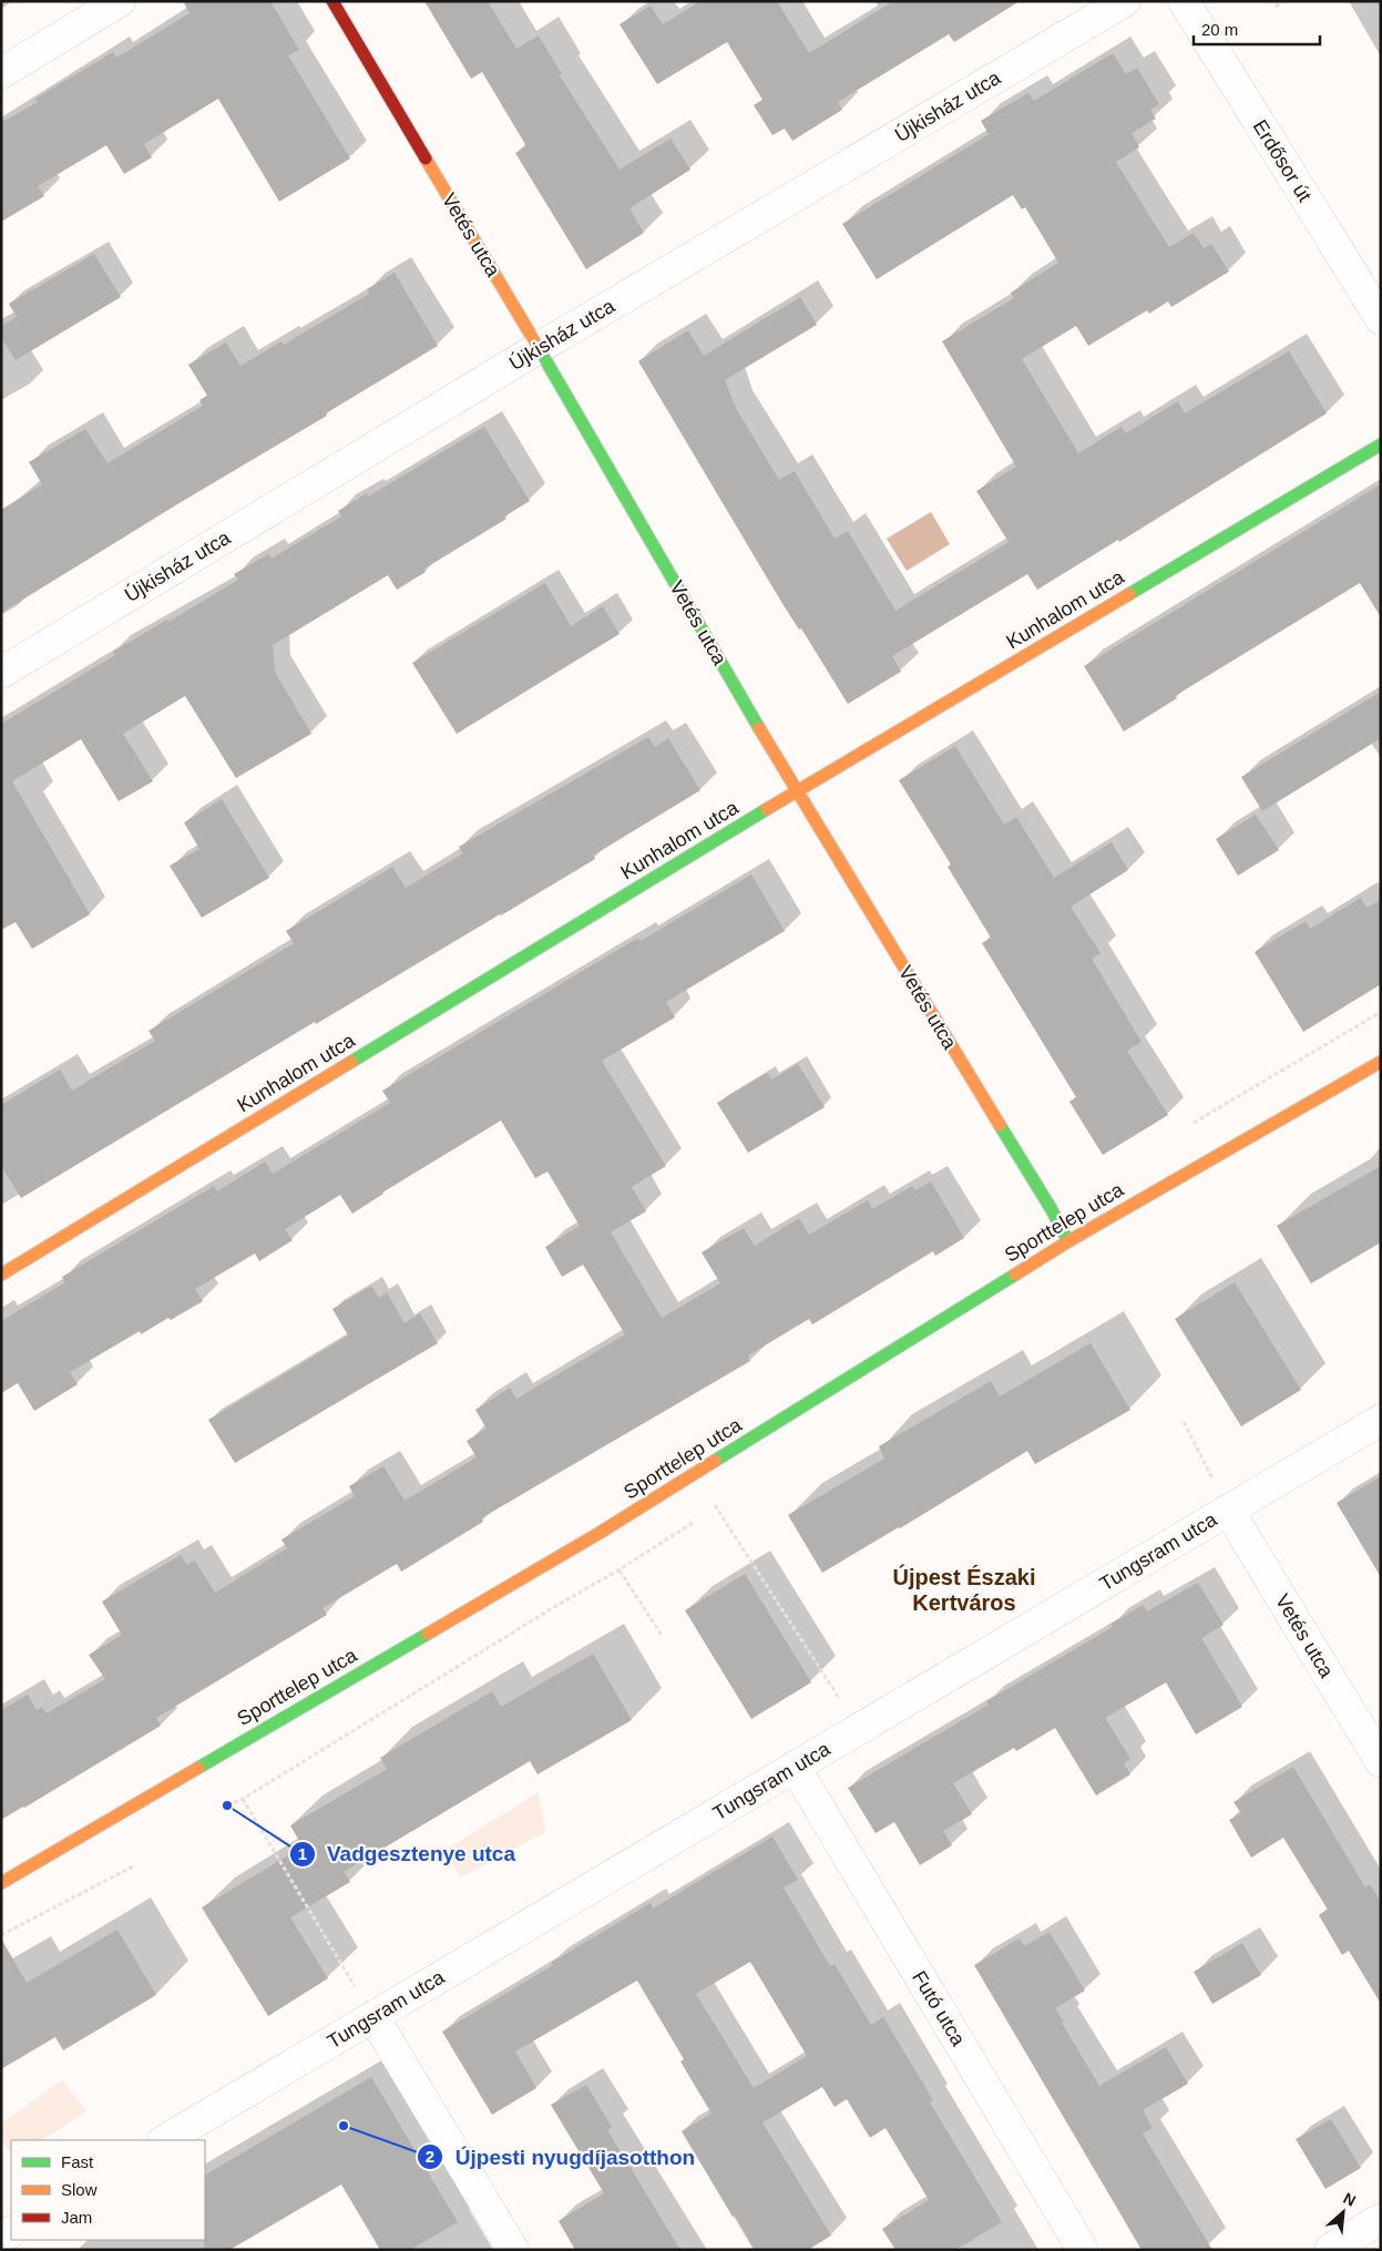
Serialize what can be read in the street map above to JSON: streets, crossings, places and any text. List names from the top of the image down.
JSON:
{
  "streets": {
    "street": [
      "Újkisház utca",
      "Erdősor út",
      "Vetés utca",
      "Kunhalom utca",
      "Sporttelep utca",
      "Tungsram utca",
      "Futó utca"
    ]
  },
  "crossings": [
    ["Újkisház utca", "Vetés utca"],
    ["Vetés utca", "Kunhalom utca"],
    ["Vetés utca", "Sporttelep utca"],
    ["Vetés utca", "Tungsram utca"],
    ["Tungsram utca", "Futó utca"]
  ],
  "districts": ["Újpest Északi Kertváros"],
  "places": ["Vadgesztenye utca", "Újpesti nyugdíjasotthon"],
  "legend": ["Fast", "Slow", "Jam"],
  "scale_bar": "20 m",
  "north": "top right"
}
